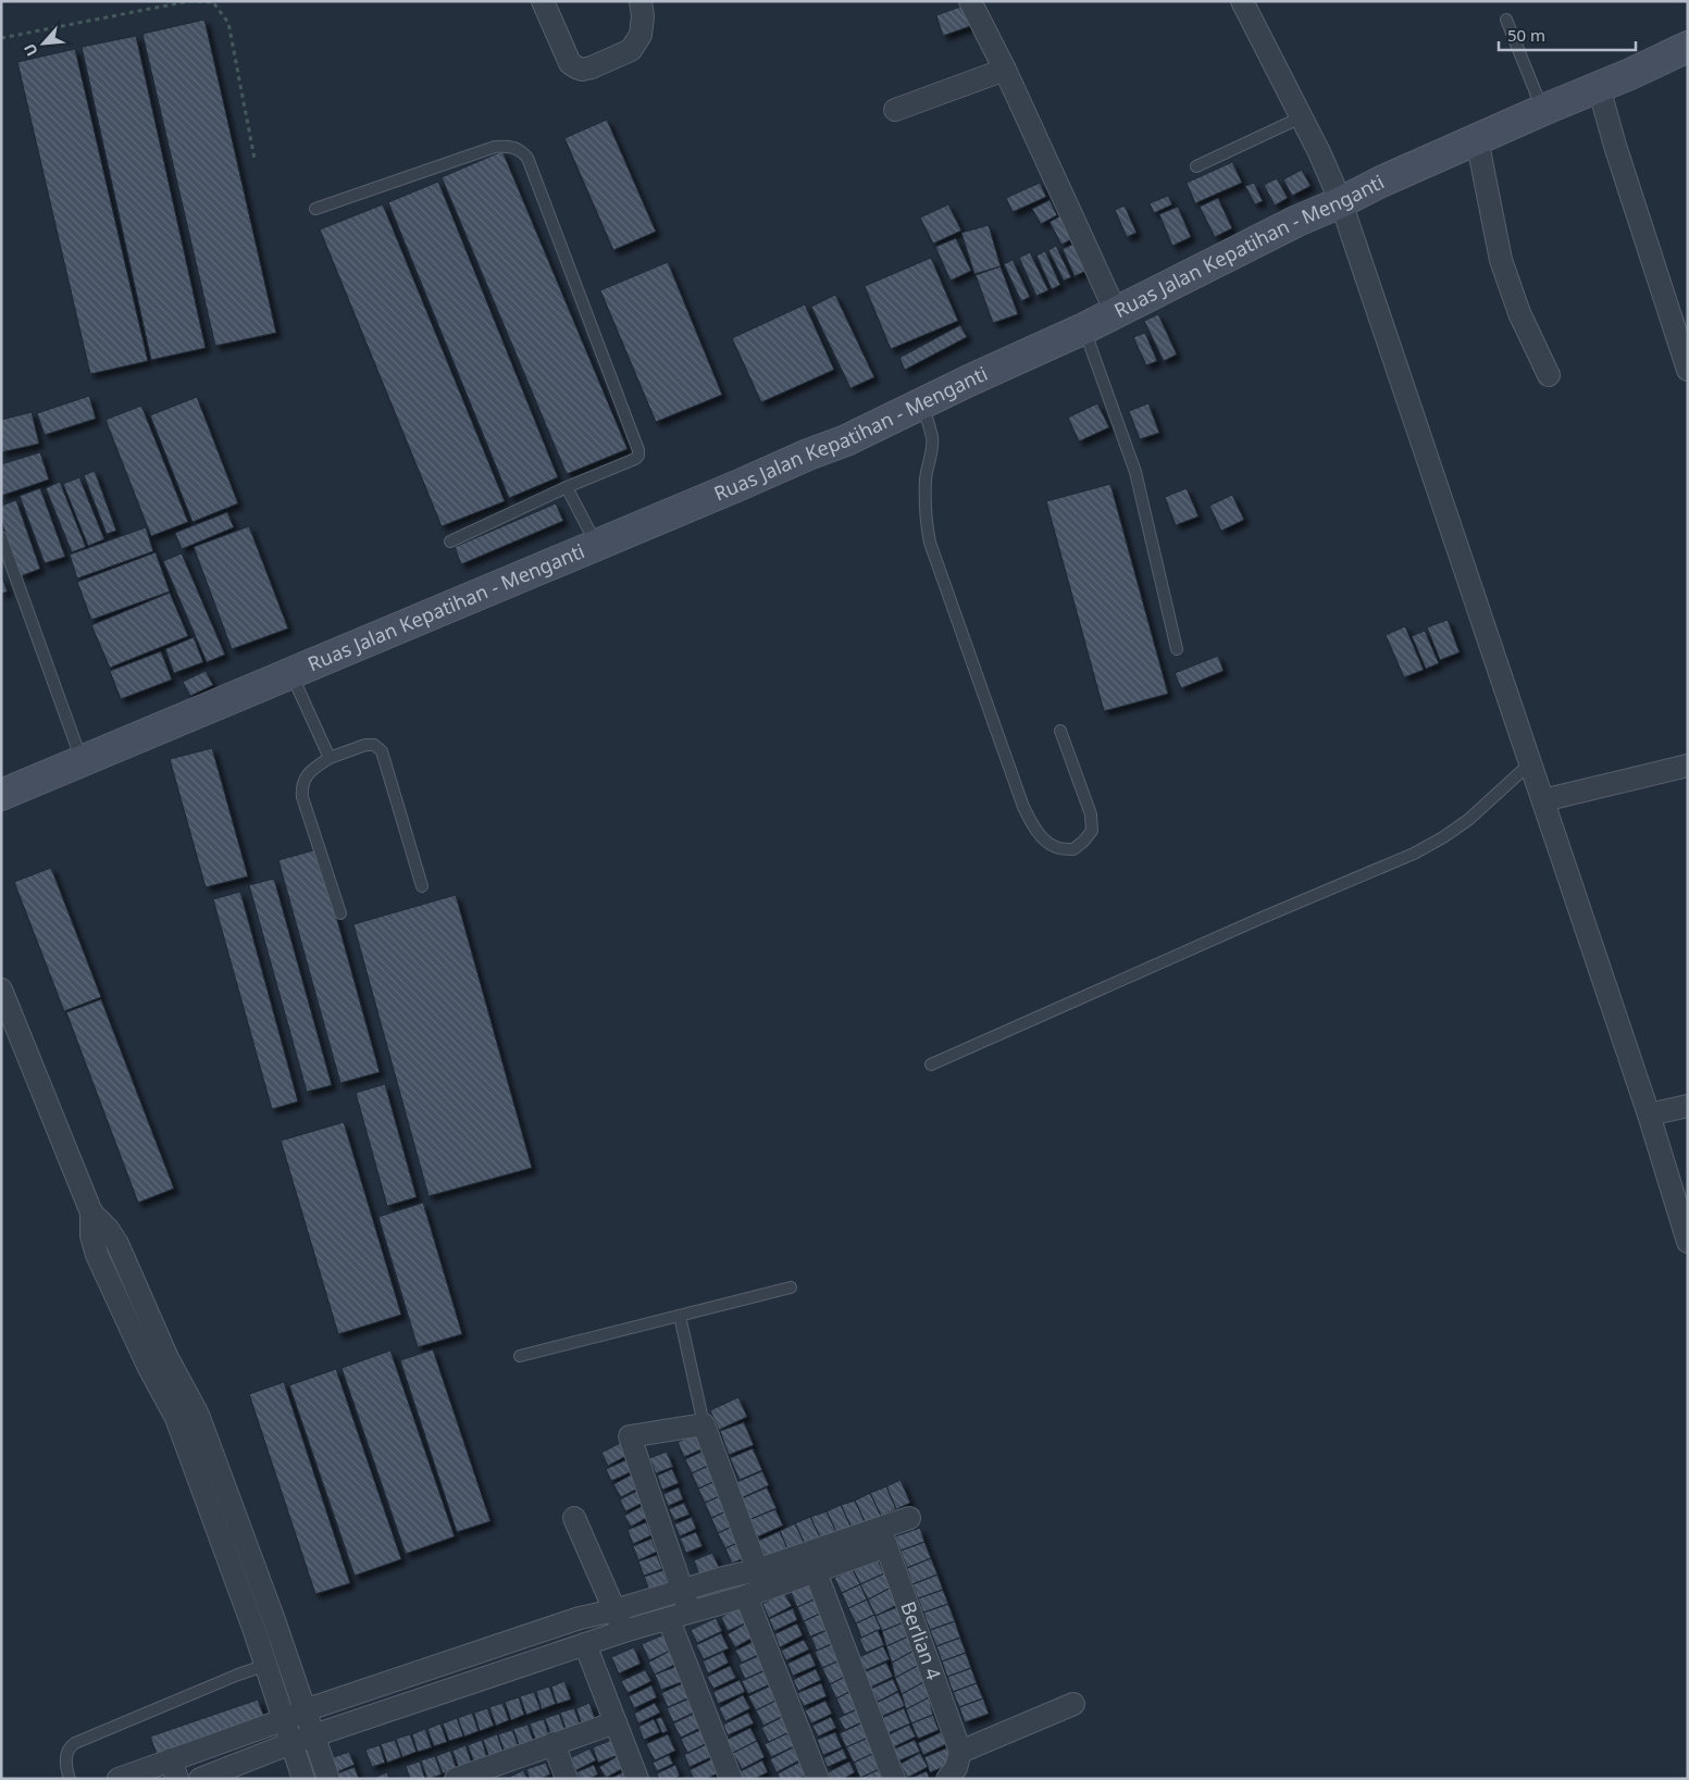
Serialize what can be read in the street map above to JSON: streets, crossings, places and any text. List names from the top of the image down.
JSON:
{
  "streets": {
    "main road": ["Ruas Jalan Kepatihan - Menganti"],
    "street": ["Berlian 4"]
  },
  "scale_bar": "50 m",
  "north": "bottom left"
}
